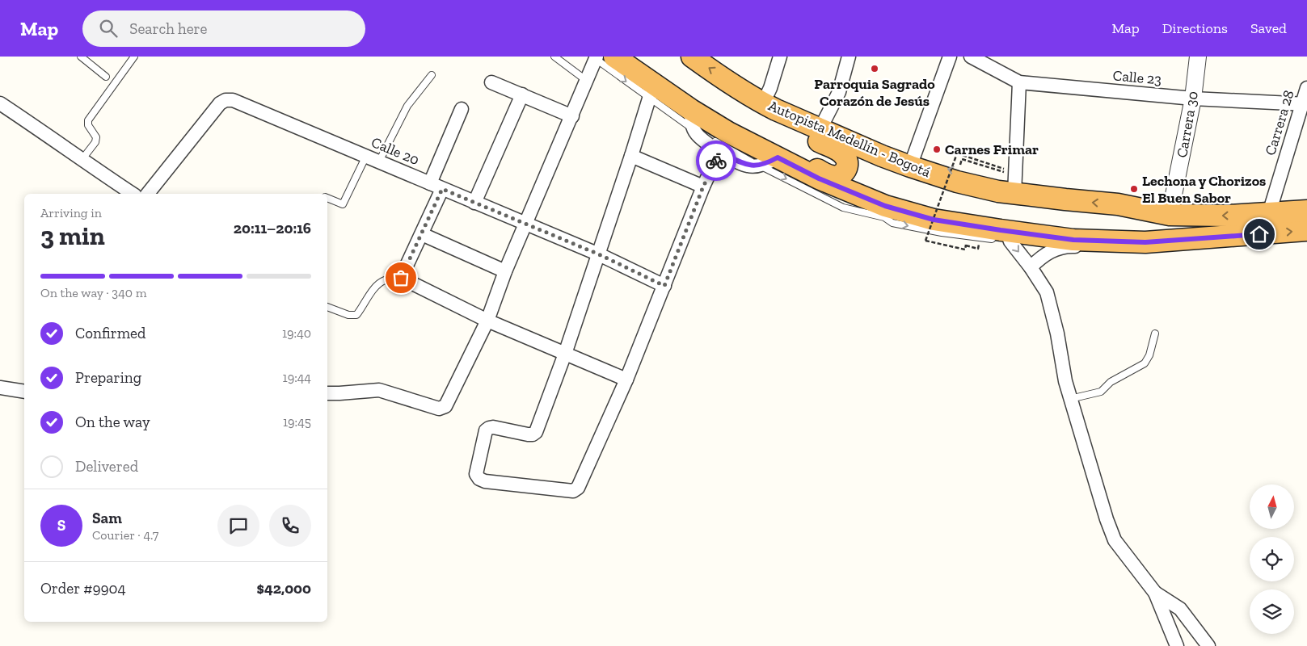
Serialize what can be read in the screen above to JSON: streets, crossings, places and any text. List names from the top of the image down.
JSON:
{
  "streets": {
    "highway": ["Autopista Medellín - Bogotá"],
    "street": [
      "Calle 23",
      "Carrera 28",
      "Carrera 30",
      "Calle 20"
    ]
  },
  "crossings": [
    ["Calle 23", "Carrera 28"],
    ["Calle 23", "Carrera 30"],
    ["Carrera 28", "Autopista Medellín - Bogotá"],
    ["Carrera 30", "Autopista Medellín - Bogotá"]
  ],
  "places": ["Parroquia Sagrado Corazón de Jesús", "Carnes Frimar", "Lechona y Chorizos El Buen Sabor"],
  "north": "top",
  "page": {
    "header": "Map",
    "search": "Search here",
    "nav": ["Map", "Directions", "Saved"],
    "heading": ["3 min", "Arriving in", "20:11–20:16"],
    "panel": [
      "Sam",
      "Courier · 4.7",
      "Order #9904",
      "$42,000"
    ],
    "bar": "On the way · 340 m",
    "list": [
      ["Confirmed", "19:40"],
      ["Preparing", "19:44"],
      ["On the way", "19:45"],
      "Delivered"
    ],
    "round": "S"
  }
}
